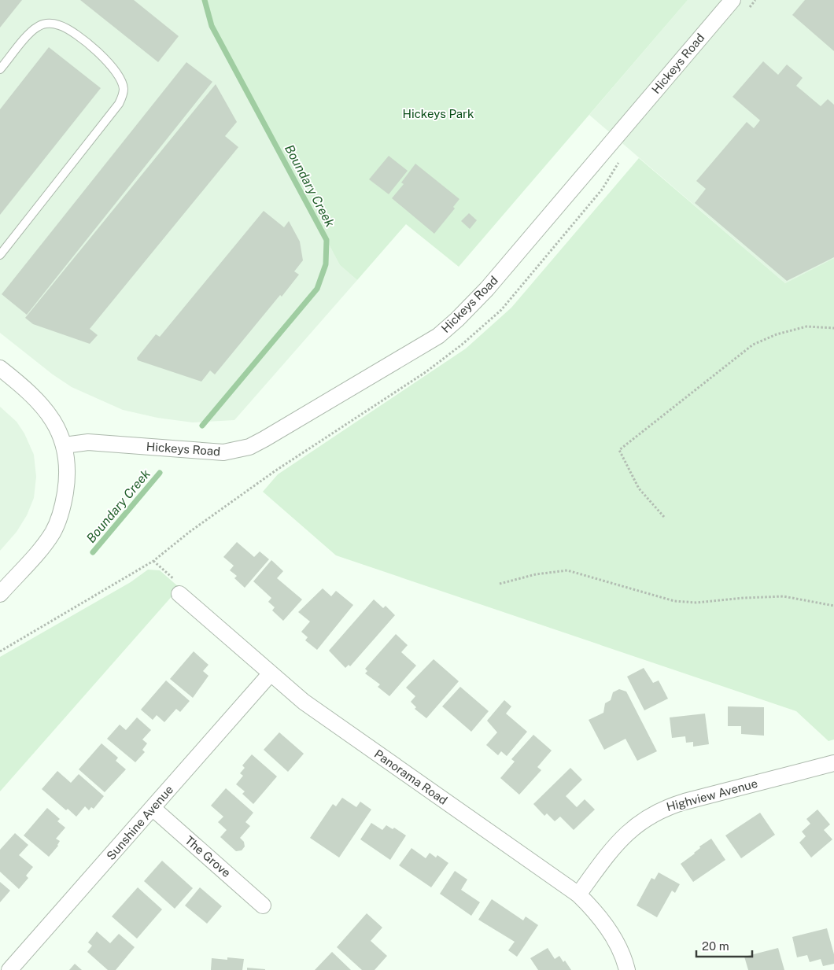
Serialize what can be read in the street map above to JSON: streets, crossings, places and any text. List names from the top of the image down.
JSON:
{
  "streets": {
    "street": [
      "Hickeys Road",
      "Panorama Road",
      "Highview Avenue",
      "Sunshine Avenue",
      "The Grove"
    ]
  },
  "crossings": [
    ["Panorama Road", "Highview Avenue"],
    ["Panorama Road", "Sunshine Avenue"],
    ["Sunshine Avenue", "The Grove"]
  ],
  "water": ["Boundary Creek"],
  "parks": ["Hickeys Park"],
  "scale_bar": "20 m"
}
